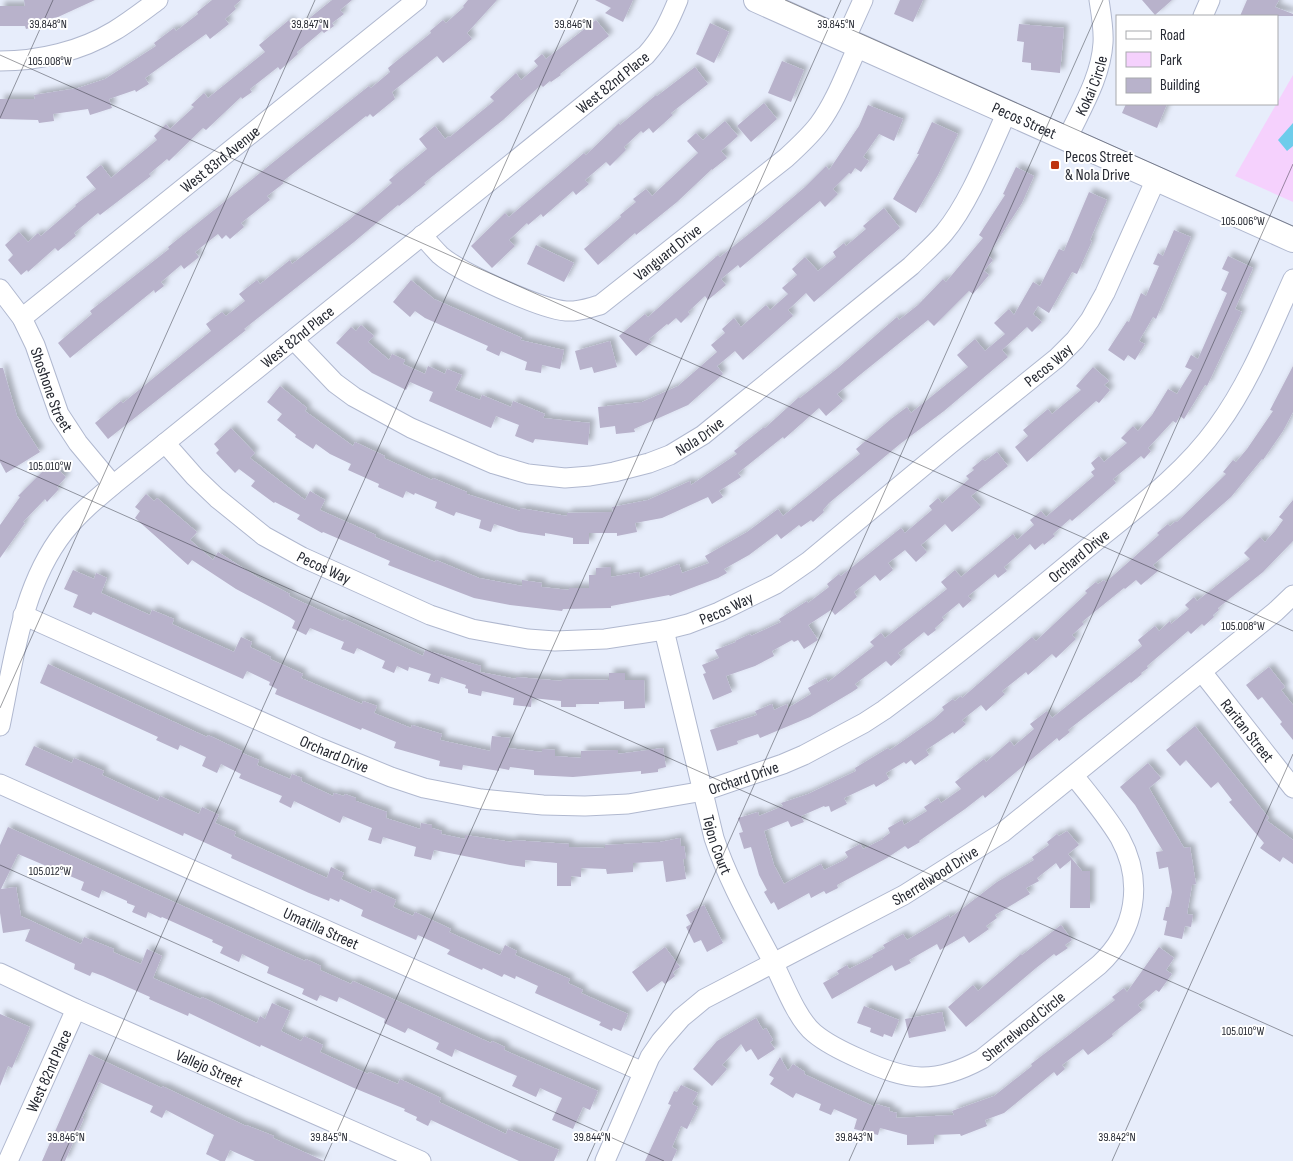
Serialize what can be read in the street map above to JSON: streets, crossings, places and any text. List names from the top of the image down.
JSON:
{
  "streets": {
    "main road": ["Pecos Street"],
    "street": [
      "West 82nd Place",
      "Kokai Circle",
      "West 83rd Avenue",
      "Vanguard Drive",
      "Pecos Way",
      "Shoshone Street",
      "Nola Drive",
      "Orchard Drive",
      "Raritan Street",
      "Tejon Court",
      "Sherrelwood Drive",
      "Umatilla Street",
      "Sherrelwood Circle",
      "Vallejo Street"
    ]
  },
  "crossings": [
    ["West 82nd Place", "Vanguard Drive"],
    ["West 82nd Place", "Pecos Way"],
    ["West 82nd Place", "Shoshone Street"],
    ["West 82nd Place", "Nola Drive"],
    ["West 82nd Place", "Orchard Drive"],
    ["West 82nd Place", "Vallejo Street"],
    ["Kokai Circle", "Pecos Street"],
    ["Pecos Street", "Vanguard Drive"],
    ["Pecos Street", "Pecos Way"],
    ["Pecos Street", "Nola Drive"],
    ["West 83rd Avenue", "Shoshone Street"],
    ["Pecos Way", "Tejon Court"],
    ["Orchard Drive", "Tejon Court"],
    ["Raritan Street", "Sherrelwood Drive"],
    ["Tejon Court", "Sherrelwood Drive"],
    ["Tejon Court", "Sherrelwood Circle"],
    ["Sherrelwood Drive", "Umatilla Street"],
    ["Sherrelwood Drive", "Sherrelwood Circle"]
  ],
  "places": {
    "transit": ["Pecos Street & Nola Drive"]
  },
  "legend": ["Road", "Park", "Building"],
  "coordinates": [
    "39.848°N",
    "39.847°N",
    "39.846°N",
    "39.845°N",
    "105.008°W",
    "105.006°W",
    "105.010°W",
    "105.012°W",
    "39.844°N",
    "39.843°N",
    "39.842°N"
  ]
}
